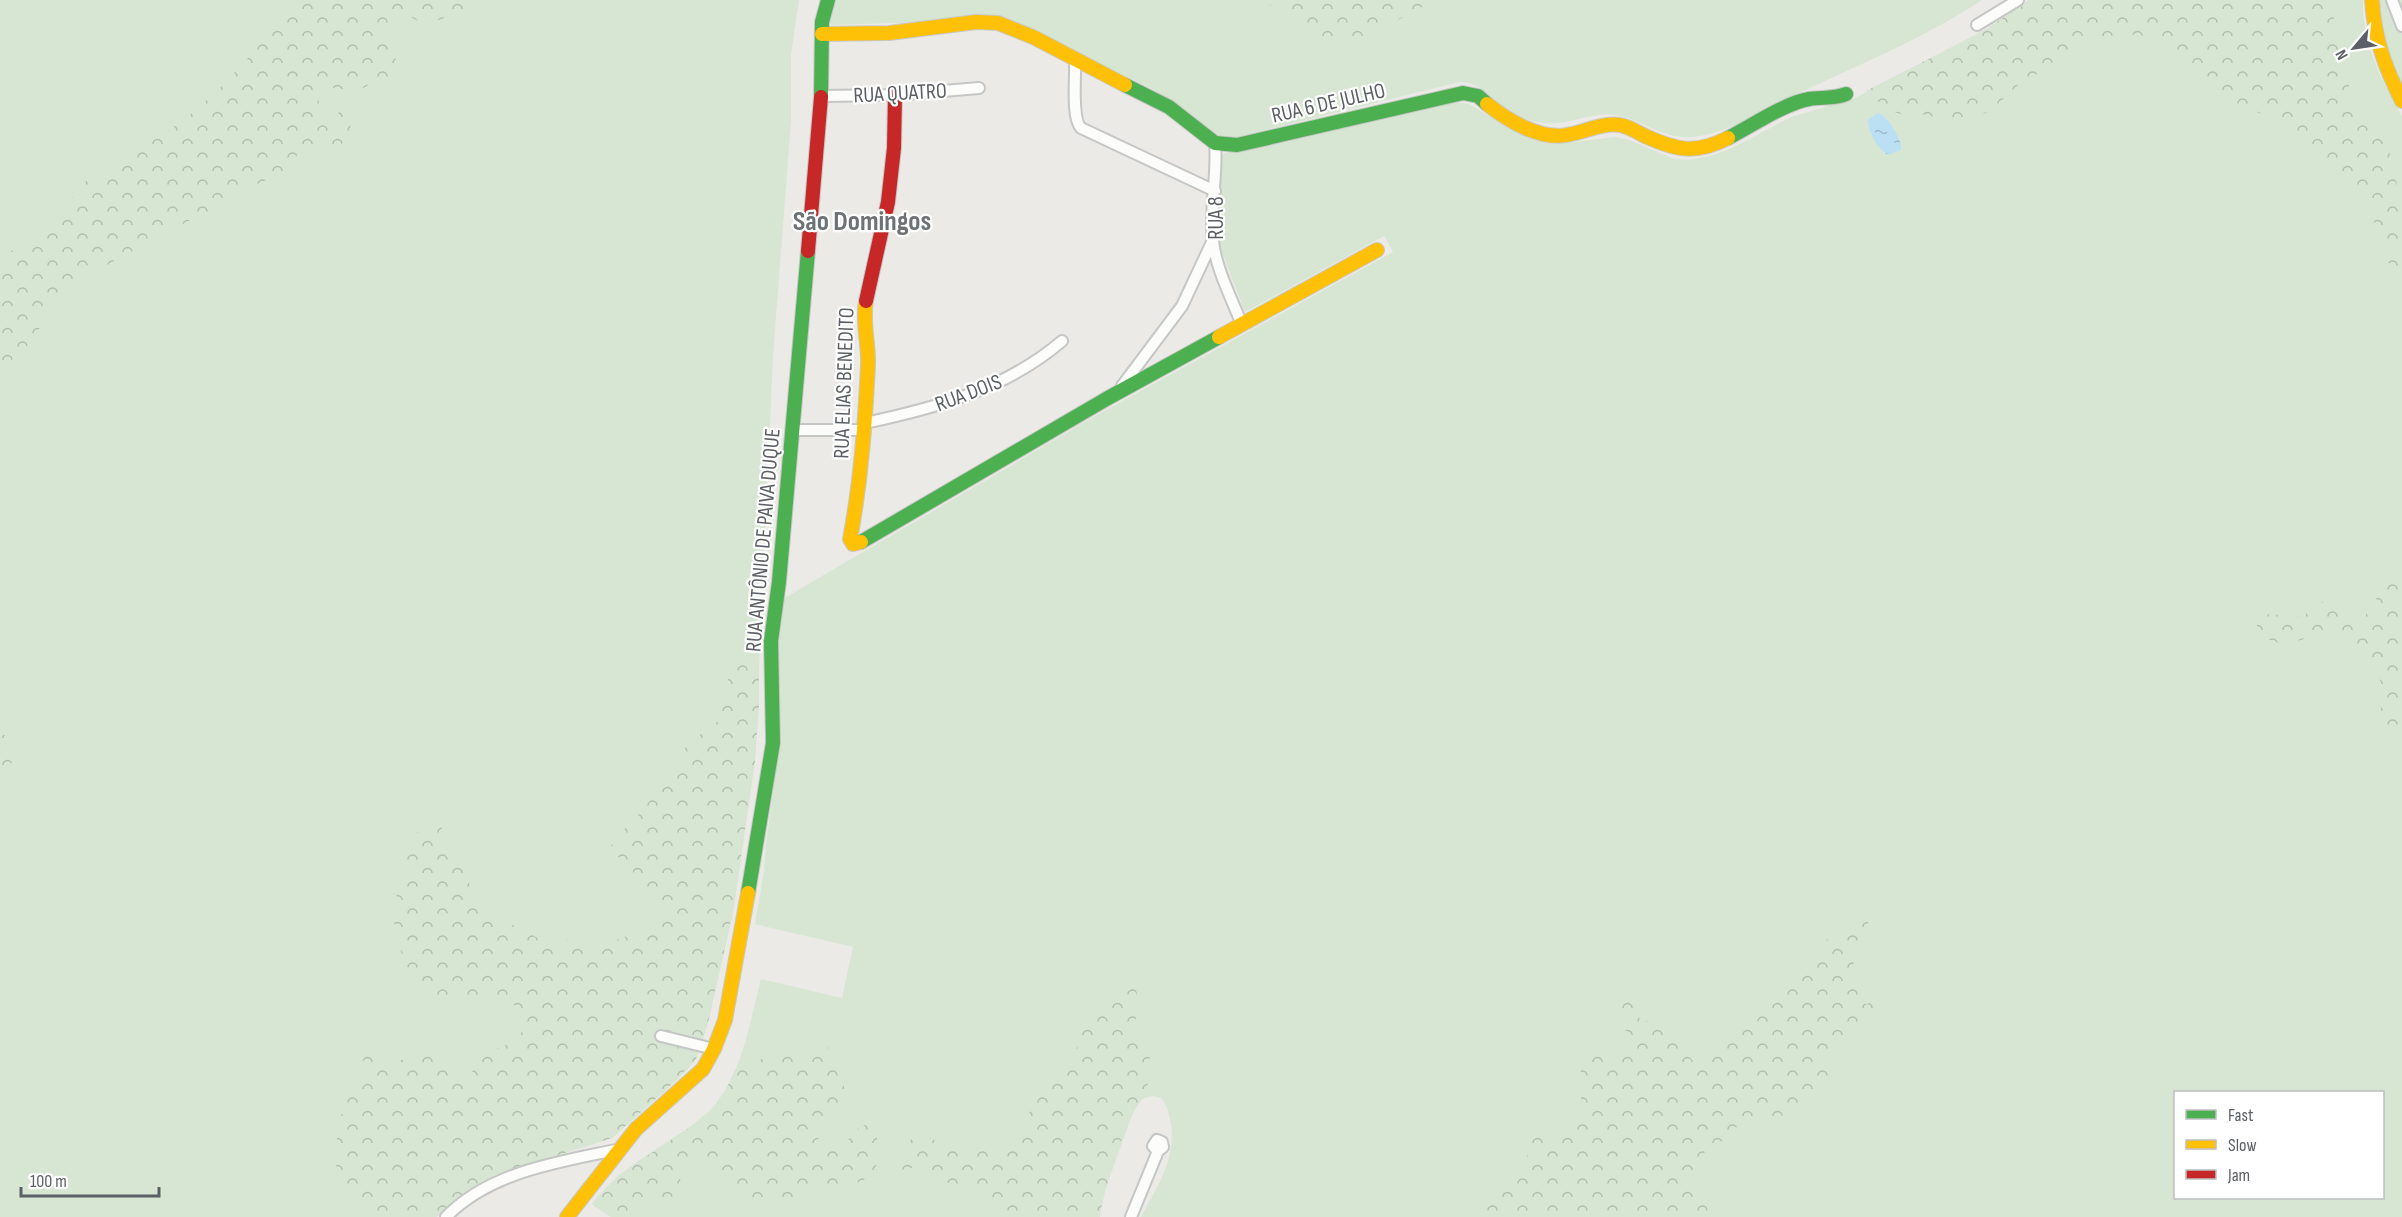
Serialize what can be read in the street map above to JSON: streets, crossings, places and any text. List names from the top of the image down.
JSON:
{
  "streets": {
    "street": [
      "RUA QUATRO",
      "RUA 6 DE JULHO",
      "RUA 8",
      "RUA ELIAS BENEDITO",
      "RUA DOIS",
      "RUA ANTÔNIO DE PAIVA DUQUE"
    ]
  },
  "crossings": [
    ["RUA QUATRO", "RUA ELIAS BENEDITO"],
    ["RUA QUATRO", "RUA ANTÔNIO DE PAIVA DUQUE"],
    ["RUA 6 DE JULHO", "RUA 8"],
    ["RUA ELIAS BENEDITO", "RUA DOIS"],
    ["RUA DOIS", "RUA ANTÔNIO DE PAIVA DUQUE"]
  ],
  "districts": ["São Domingos"],
  "legend": ["Fast", "Slow", "Jam"],
  "scale_bar": "100 m",
  "north": "bottom left"
}
